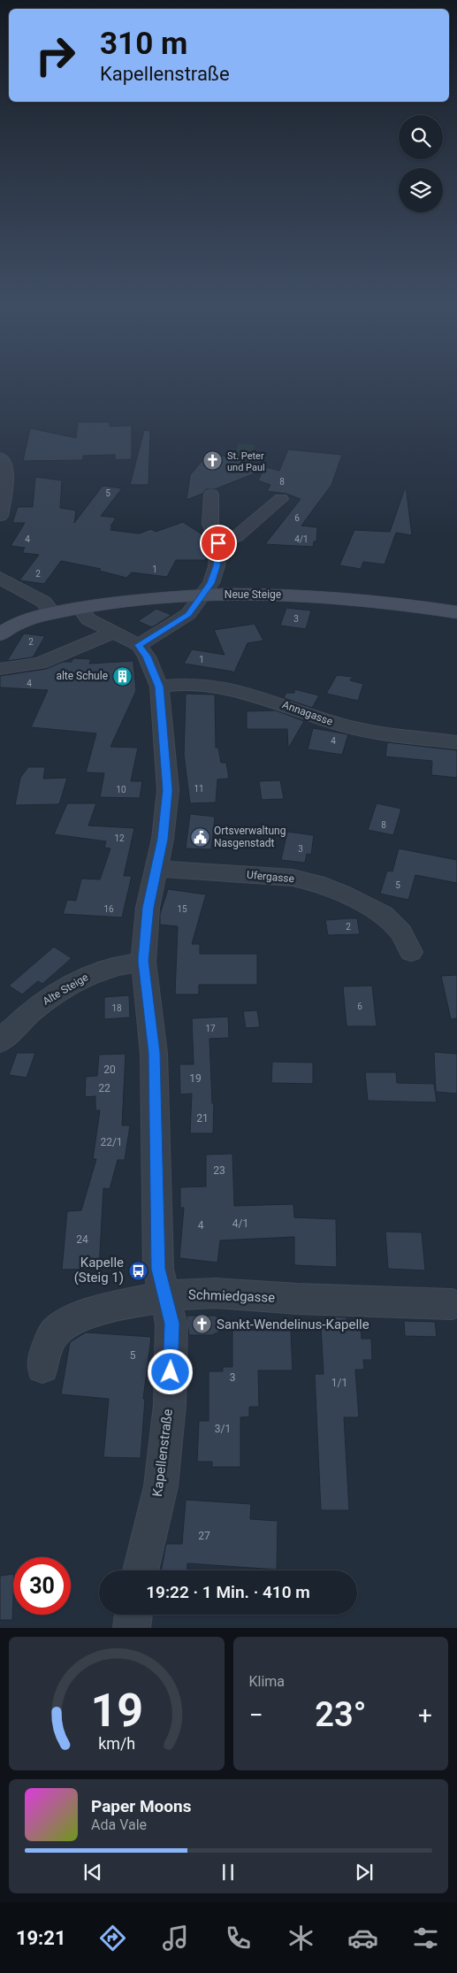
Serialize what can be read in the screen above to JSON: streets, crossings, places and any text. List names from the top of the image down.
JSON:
{
  "streets": {
    "main road": ["Neue Steige"],
    "street": [
      "Annagasse",
      "Ufergasse",
      "Alte Steige",
      "Schmiedgasse",
      "Kapellenstraße"
    ]
  },
  "crossings": [
    ["Neue Steige", "Kapellenstraße"],
    ["Annagasse", "Kapellenstraße"],
    ["Ufergasse", "Kapellenstraße"],
    ["Alte Steige", "Kapellenstraße"],
    ["Schmiedgasse", "Kapellenstraße"]
  ],
  "places": {
    "church": ["St. Peter und Paul", "Sankt-Wendelinus-Kapelle"],
    "building": ["alte Schule"],
    "public building": ["Ortsverwaltung Nasgenstadt"],
    "bus stop": ["Kapelle (Steig 1)"]
  },
  "house_numbers": [
    "8",
    "5",
    "6",
    "4",
    "4/1",
    "1",
    "2",
    "3",
    "2",
    "1",
    "4",
    "4",
    "11",
    "10",
    "8",
    "12",
    "3",
    "5",
    "16",
    "15",
    "2",
    "6",
    "18",
    "17",
    "20",
    "19",
    "22",
    "21",
    "22/1",
    "23",
    "4/1",
    "4",
    "24",
    "5",
    "3",
    "1/1",
    "3/1",
    "27"
  ],
  "page": {
    "turn": ["310 m", "Kapellenstraße"],
    "limit": "30",
    "trip": "19:22 · 1 Min. · 410 m",
    "tile": "Klima",
    "heat": ["−", "23°", "+"],
    "song": ["Paper Moons", "Ada Vale"],
    "tabs": "19:21",
    "gauge": ["19", "km/h"]
  }
}
